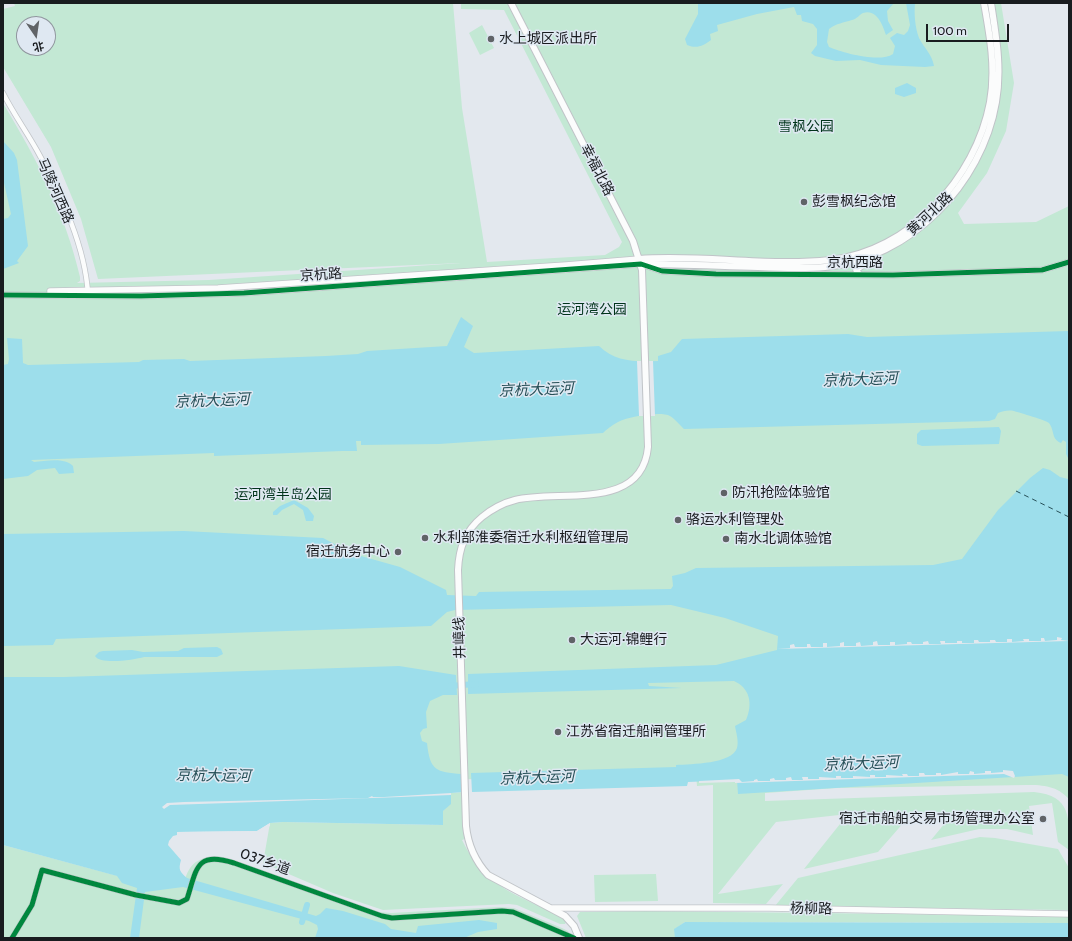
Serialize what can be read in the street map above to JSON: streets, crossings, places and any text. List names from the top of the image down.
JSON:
{
  "streets": {
    "main road": ["幸福北路", "黄河北路", "井嶂线"],
    "street": [
      "马陵河西路",
      "京杭西路",
      "京杭路",
      "037乡道",
      "杨柳路"
    ]
  },
  "crossings": [
    ["幸福北路", "黄河北路"],
    ["幸福北路", "京杭西路"],
    ["幸福北路", "京杭路"],
    ["幸福北路", "井嶂线"],
    ["马陵河西路", "京杭路"],
    ["黄河北路", "京杭西路"],
    ["黄河北路", "京杭路"],
    ["京杭西路", "京杭路"],
    ["井嶂线", "杨柳路"]
  ],
  "water": ["京杭大运河"],
  "parks": ["雪枫公园", "运河湾公园", "运河湾半岛公园"],
  "places": [
    "水上城区派出所",
    "彭雪枫纪念馆",
    "防汛抢险体验馆",
    "骆运水利管理处",
    "水利部淮委宿迁水利枢纽管理局",
    "南水北调体验馆",
    "宿迁航务中心",
    "大运河·锦鲤行",
    "江苏省宿迁船闸管理所",
    "宿迁市船舶交易市场管理办公室"
  ],
  "scale_bar": "100 m",
  "north": "bottom"
}
